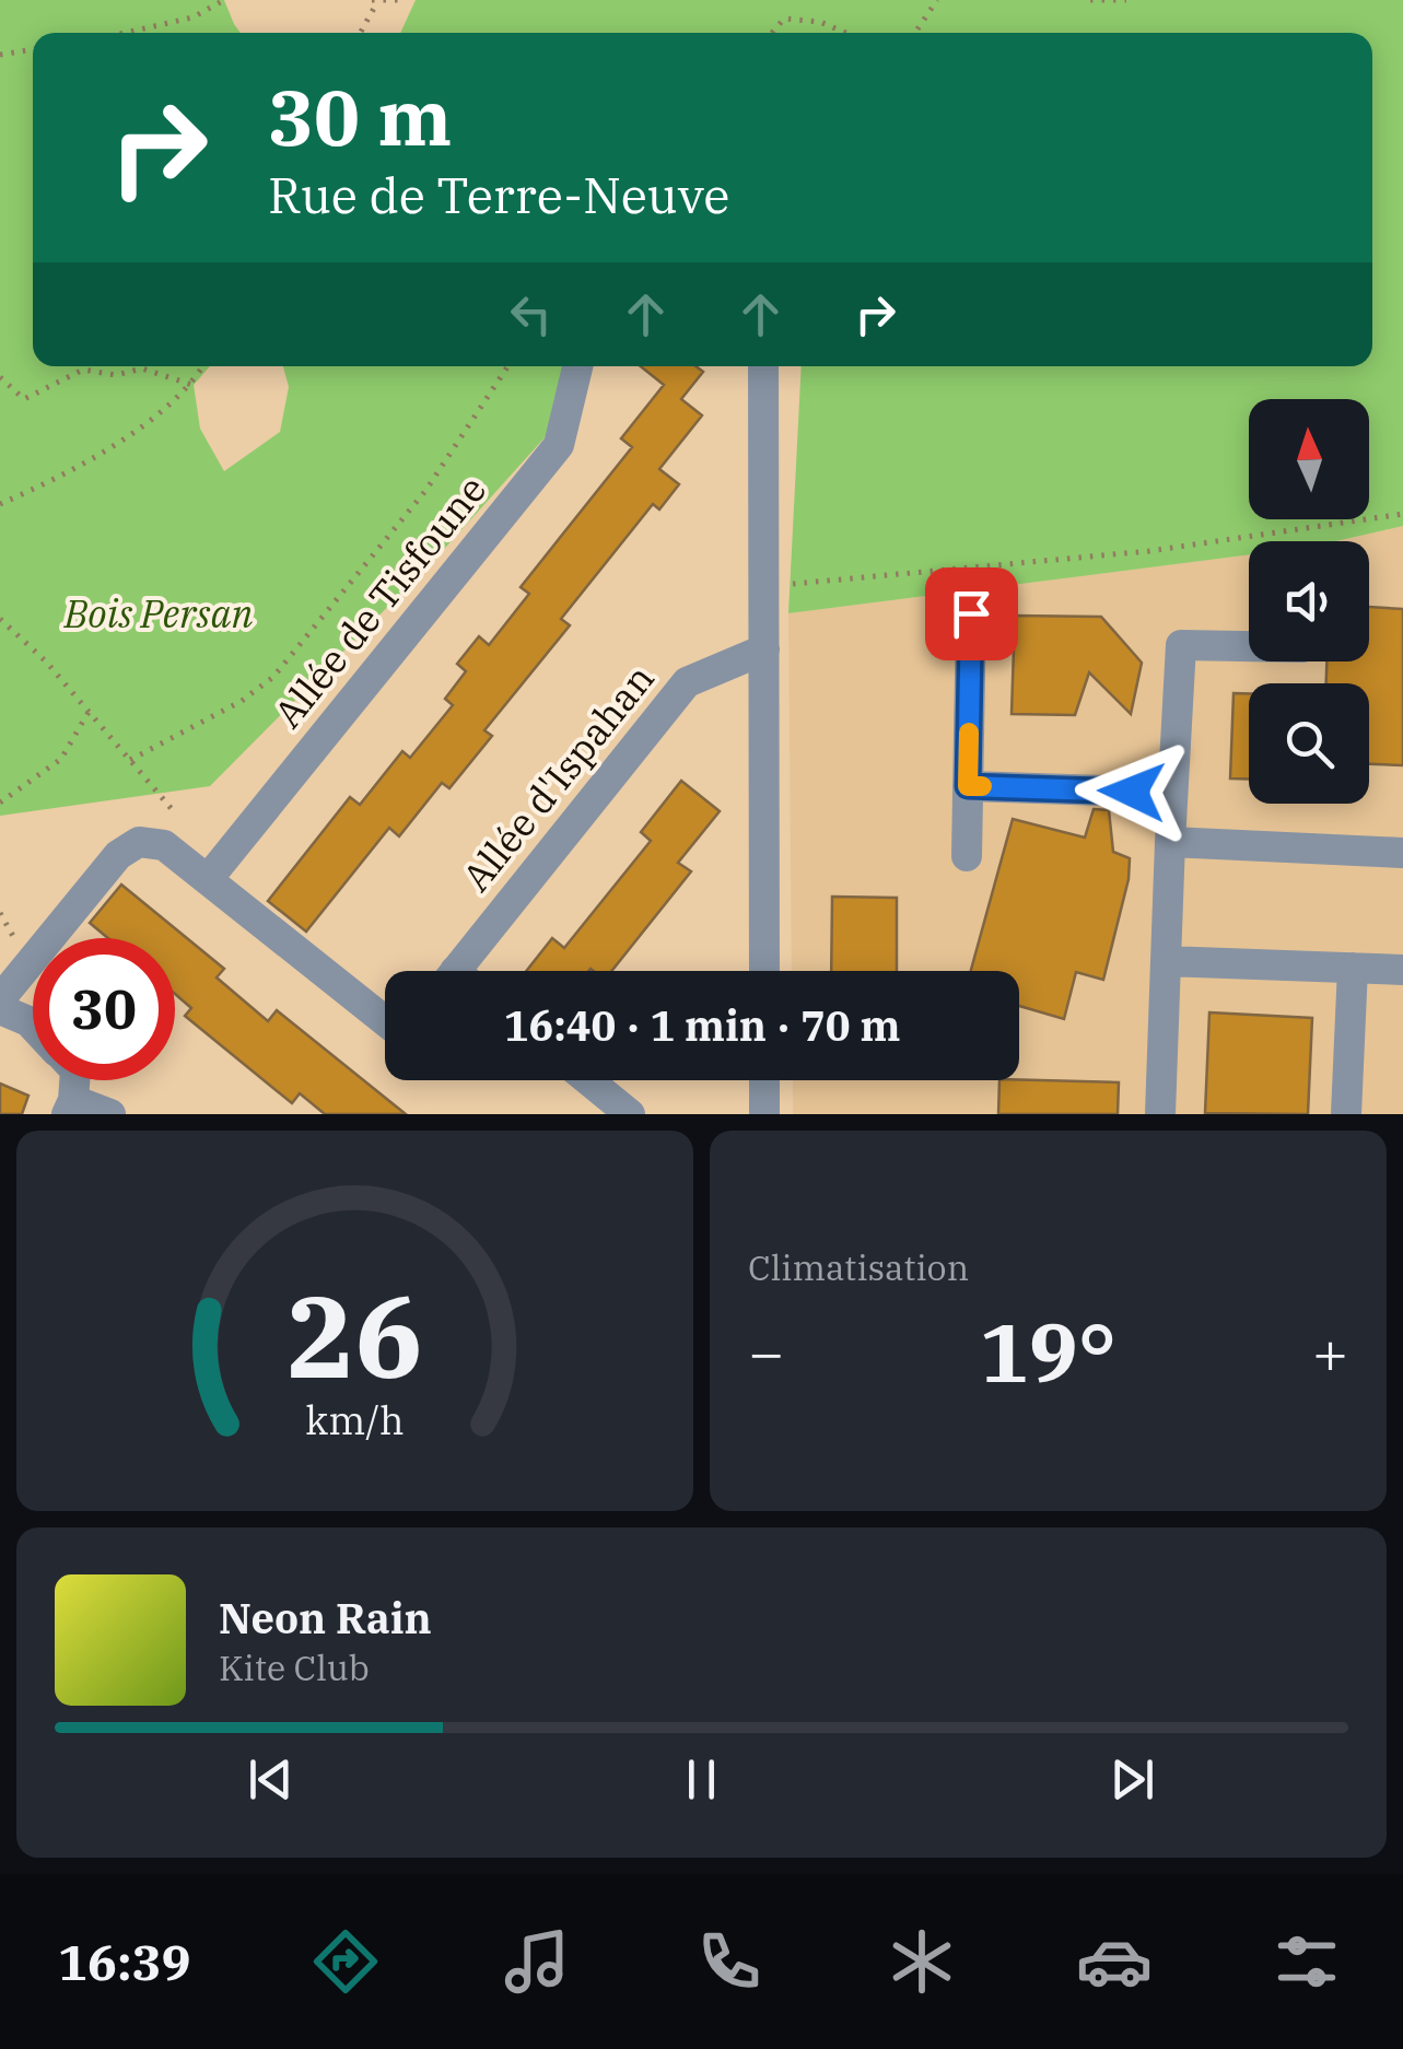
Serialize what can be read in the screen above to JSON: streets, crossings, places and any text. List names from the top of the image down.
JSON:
{
  "streets": {
    "street": ["Allée de Tisfoune", "Allée d'Ispahan"]
  },
  "parks": ["Bois Persan"],
  "north": "top",
  "page": {
    "turn": ["30 m", "Rue de Terre-Neuve"],
    "limit": "30",
    "trip": "16:40 · 1 min · 70 m",
    "tile": "Climatisation",
    "heat": ["−", "19°", "+"],
    "song": ["Neon Rain", "Kite Club"],
    "tabs": "16:39",
    "gauge": ["26", "km/h"]
  }
}
